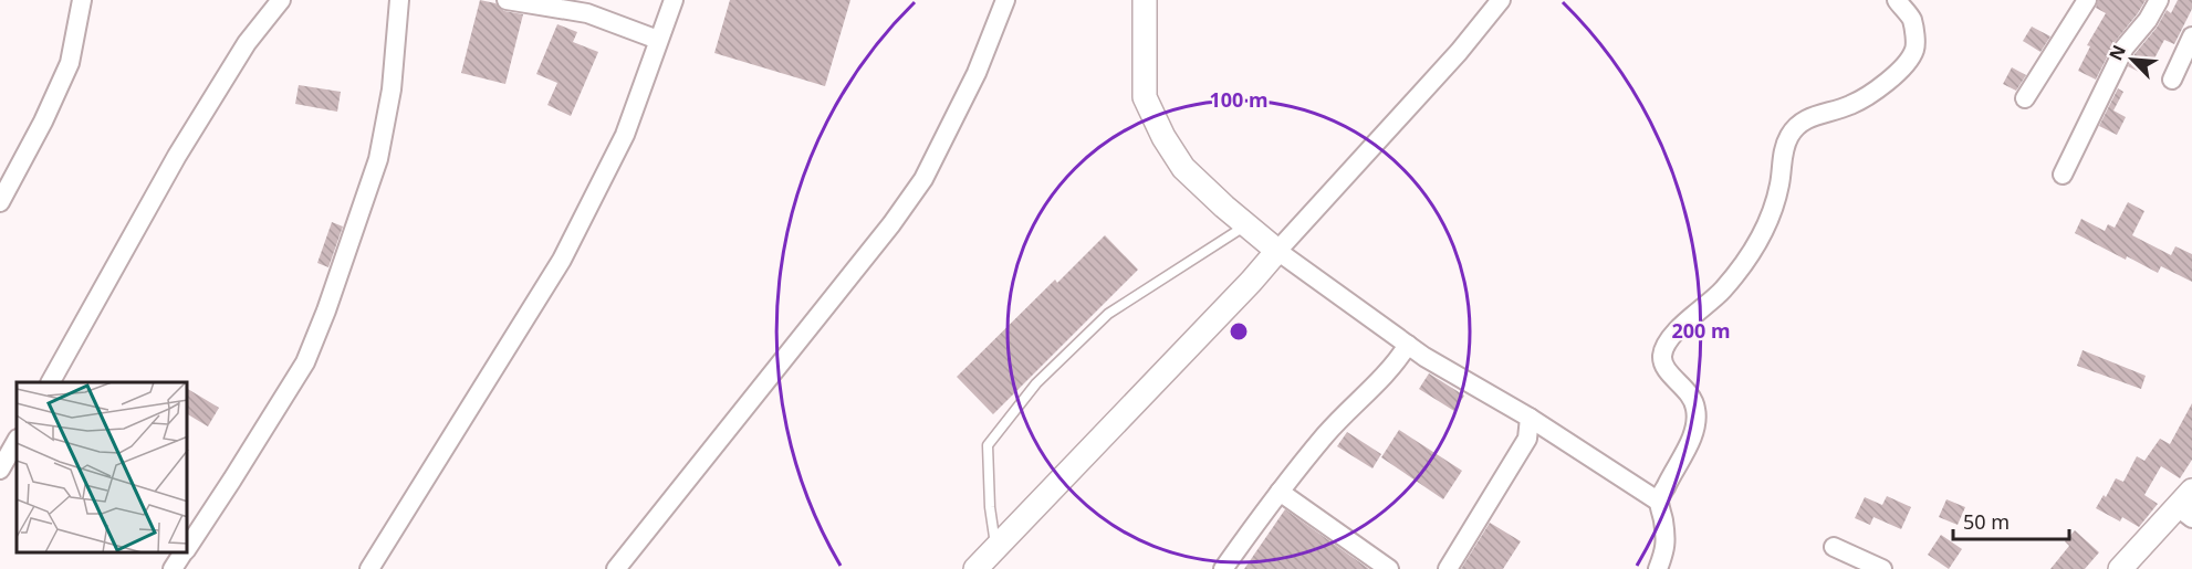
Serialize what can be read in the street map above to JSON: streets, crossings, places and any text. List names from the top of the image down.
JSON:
{
  "scale_bar": "50 m",
  "north": "top left",
  "rings": ["100 m", "200 m"]
}
